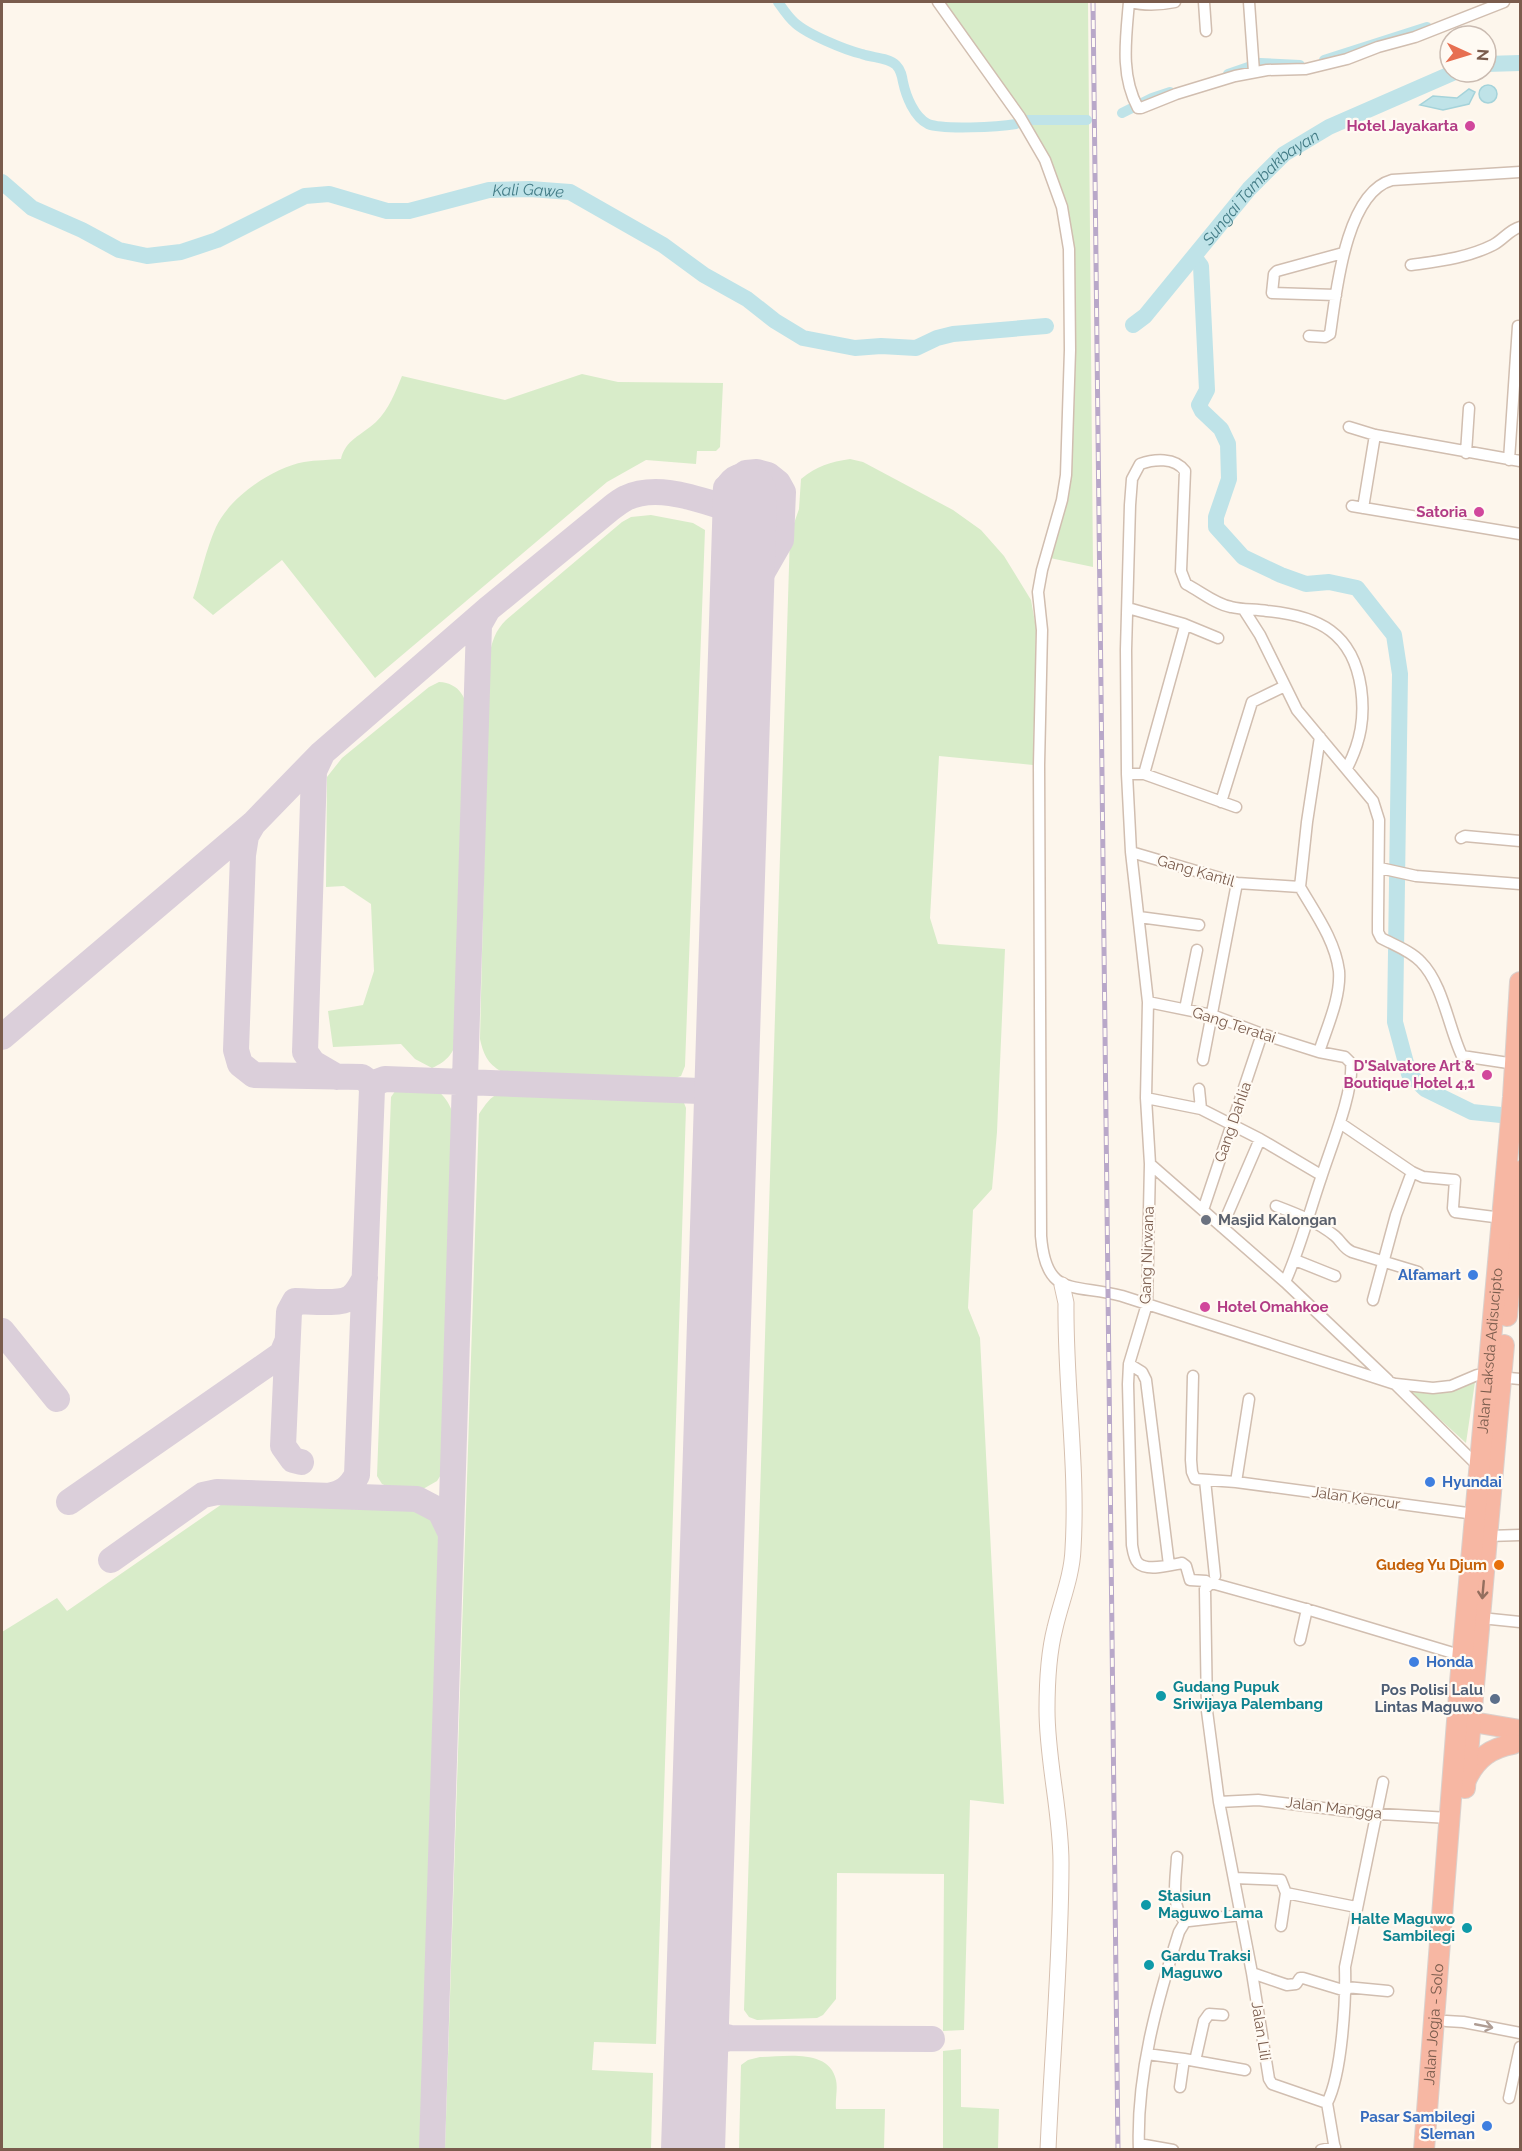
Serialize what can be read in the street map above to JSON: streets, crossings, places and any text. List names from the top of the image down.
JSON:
{
  "streets": {
    "highway": ["Jalan Laksda Adisucipto", "Jalan Jogja - Solo"],
    "street": [
      "Gang Kantil",
      "Gang Teratai",
      "Gang Dahlia",
      "Gang Nirwana",
      "Jalan Kencur",
      "Jalan Mangga",
      "Jalan Lili"
    ]
  },
  "crossings": [
    ["Gang Kantil", "Gang Nirwana"],
    ["Gang Teratai", "Gang Dahlia"],
    ["Gang Teratai", "Gang Nirwana"],
    ["Jalan Laksda Adisucipto", "Jalan Kencur"],
    ["Jalan Laksda Adisucipto", "Jalan Jogja - Solo"],
    ["Jalan Kencur", "Jalan Lili"],
    ["Jalan Mangga", "Jalan Jogja - Solo"],
    ["Jalan Mangga", "Jalan Lili"]
  ],
  "water": ["Sungai Tambakbayan", "Kali Gawe"],
  "places": [
    "Hotel Jayakarta",
    "Satoria",
    "D'Salvatore Art & Boutique Hotel 4,1",
    "Masjid Kalongan",
    "Alfamart",
    "Hotel Omahkoe",
    "Hyundai",
    "Gudeg Yu Djum",
    "Honda",
    "Gudang Pupuk Sriwijaya Palembang",
    "Pos Polisi Lalu Lintas Maguwo",
    "Stasiun Maguwo Lama",
    "Halte Maguwo Sambilegi",
    "Gardu Traksi Maguwo",
    "Pasar Sambilegi Sleman"
  ],
  "north": "right"
}
